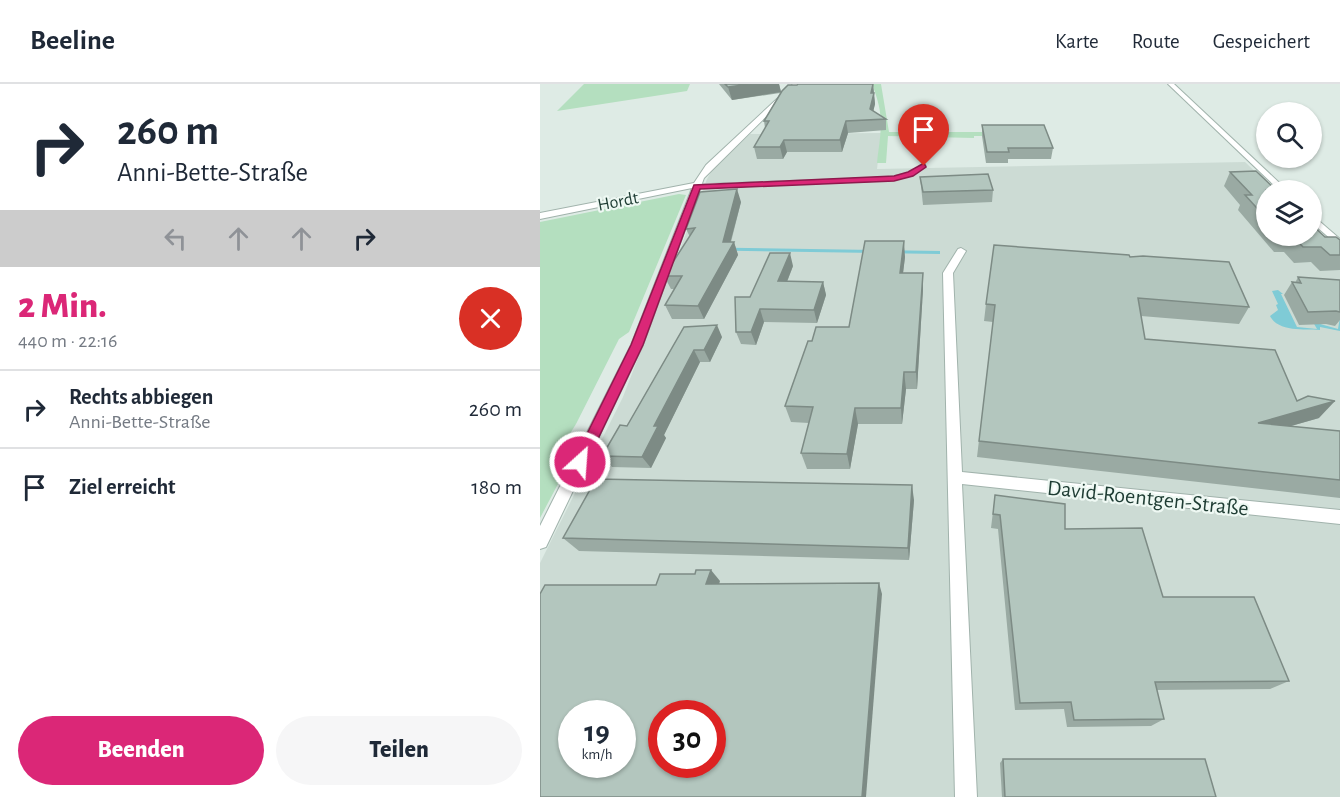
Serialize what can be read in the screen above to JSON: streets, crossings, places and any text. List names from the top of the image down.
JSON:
{
  "streets": {
    "street": ["Hordt", "David-Roentgen-Straße"]
  },
  "page": {
    "header": "Beeline",
    "nav": ["Karte", "Route", "Gespeichert"],
    "turn": ["260 m", "Anni-Bette-Straße"],
    "heading": ["2 Min.", "440 m · 22:16"],
    "list": [
      {
        "name": "Rechts abbiegen",
        "note": "Anni-Bette-Straße",
        "value": "260 m"
      },
      {
        "name": "Ziel erreicht",
        "value": "180 m"
      }
    ],
    "speed": "19 km/h",
    "limit": "30",
    "buttons": ["Beenden", "Teilen"]
  }
}
